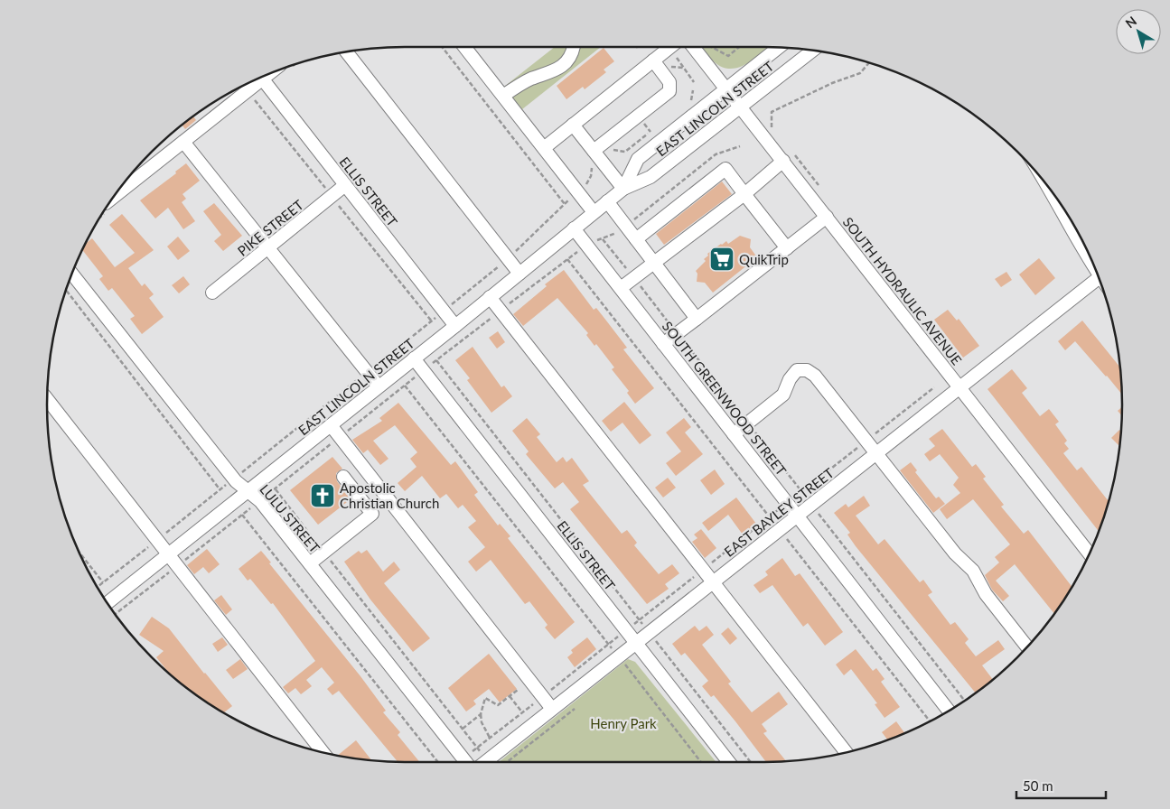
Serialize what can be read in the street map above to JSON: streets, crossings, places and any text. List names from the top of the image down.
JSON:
{
  "streets": {
    "street": [
      "EAST LINCOLN STREET",
      "ELLIS STREET",
      "PIKE STREET",
      "SOUTH HYDRAULIC AVENUE",
      "SOUTH GREENWOOD STREET",
      "EAST BAYLEY STREET",
      "LULU STREET"
    ]
  },
  "crossings": [
    ["EAST LINCOLN STREET", "ELLIS STREET"],
    ["EAST LINCOLN STREET", "SOUTH HYDRAULIC AVENUE"],
    ["EAST LINCOLN STREET", "SOUTH GREENWOOD STREET"],
    ["EAST LINCOLN STREET", "LULU STREET"],
    ["ELLIS STREET", "PIKE STREET"],
    ["ELLIS STREET", "EAST BAYLEY STREET"],
    ["SOUTH HYDRAULIC AVENUE", "EAST BAYLEY STREET"],
    ["SOUTH GREENWOOD STREET", "EAST BAYLEY STREET"]
  ],
  "parks": ["Henry Park"],
  "places": {
    "supermarket": ["QuikTrip"],
    "church": ["Apostolic Christian Church"]
  },
  "scale_bar": "50 m",
  "north": "top left"
}
